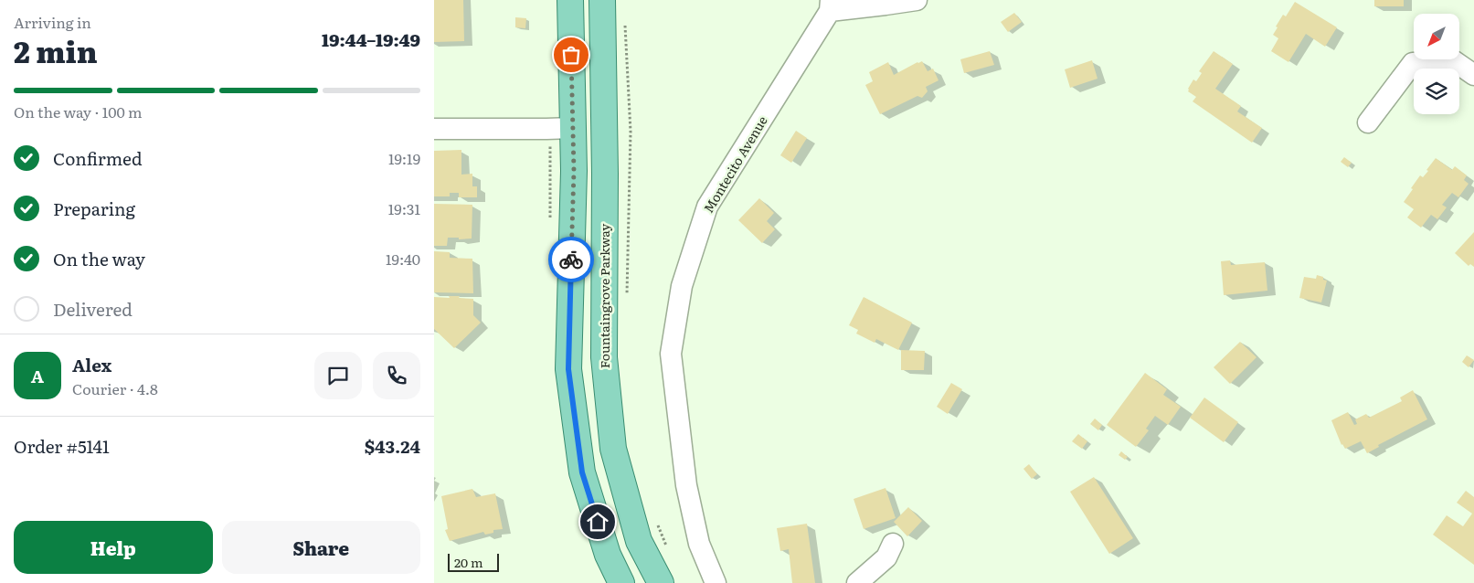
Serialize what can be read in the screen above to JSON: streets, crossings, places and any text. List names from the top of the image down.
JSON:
{
  "streets": {
    "main road": ["Fountaingrove Parkway"],
    "street": ["Montecito Avenue"]
  },
  "scale_bar": "20 m",
  "north": "bottom left",
  "page": {
    "heading": ["2 min", "Arriving in", "19:44–19:49"],
    "panel": [
      "Alex",
      "Courier · 4.8",
      "Order #5141",
      "$43.24"
    ],
    "bar": "On the way · 100 m",
    "list": [
      ["Confirmed", "19:19"],
      ["Preparing", "19:31"],
      ["On the way", "19:40"],
      "Delivered"
    ],
    "round": "A",
    "buttons": ["Help", "Share"],
    "scale": "20 m"
  }
}
